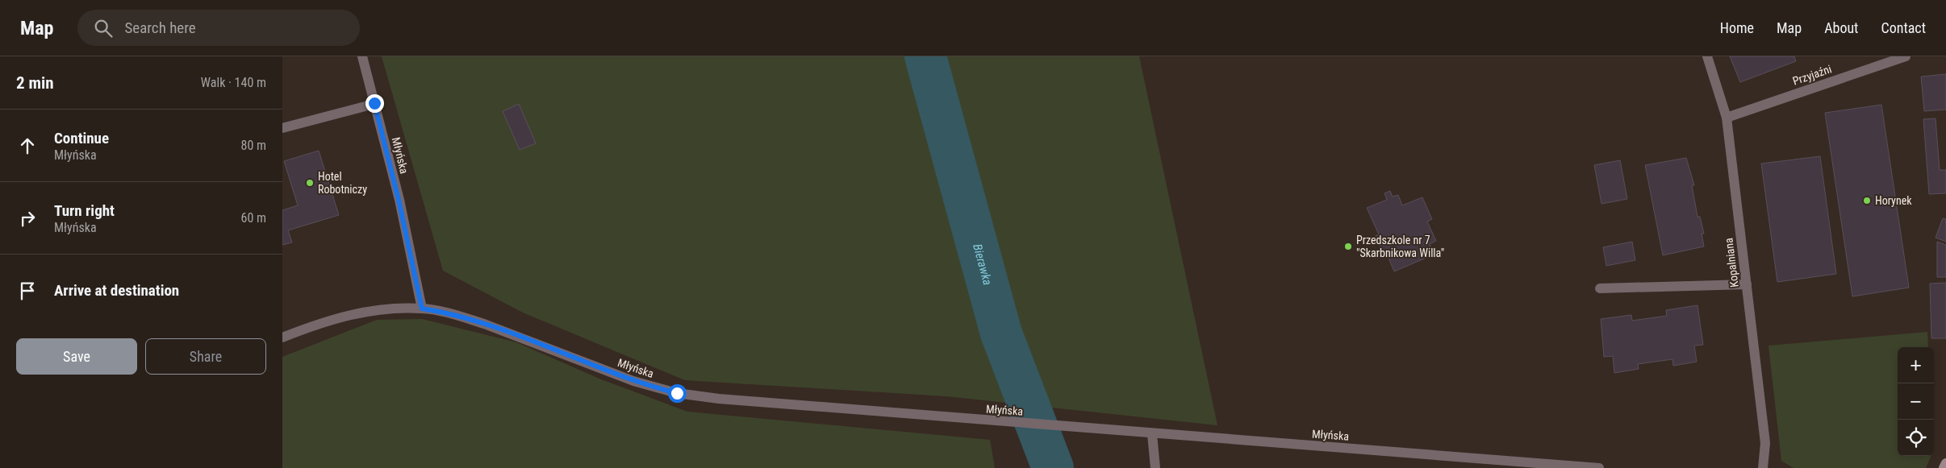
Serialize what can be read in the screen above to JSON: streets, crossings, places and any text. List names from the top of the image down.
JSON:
{
  "streets": {
    "street": ["Przyjaźni", "Młyńska", "Kopalniana"]
  },
  "crossings": [
    ["Przyjaźni", "Kopalniana"]
  ],
  "water": ["Bierawka"],
  "places": ["Hotel Robotniczy", "Horynek", "Przedszkole nr 7 \"Skarbnikowa Willa\""],
  "page": {
    "header": "Map",
    "search": "Search here",
    "nav": [
      "Home",
      "Map",
      "About",
      "Contact"
    ],
    "heading": ["2 min", "Walk · 140 m"],
    "list": [
      ["Continue", "Młyńska", "80 m"],
      ["Turn right", "Młyńska", "60 m"],
      "Arrive at destination"
    ],
    "buttons": ["Save", "Share"],
    "map_buttons": ["+", "−"]
  }
}
